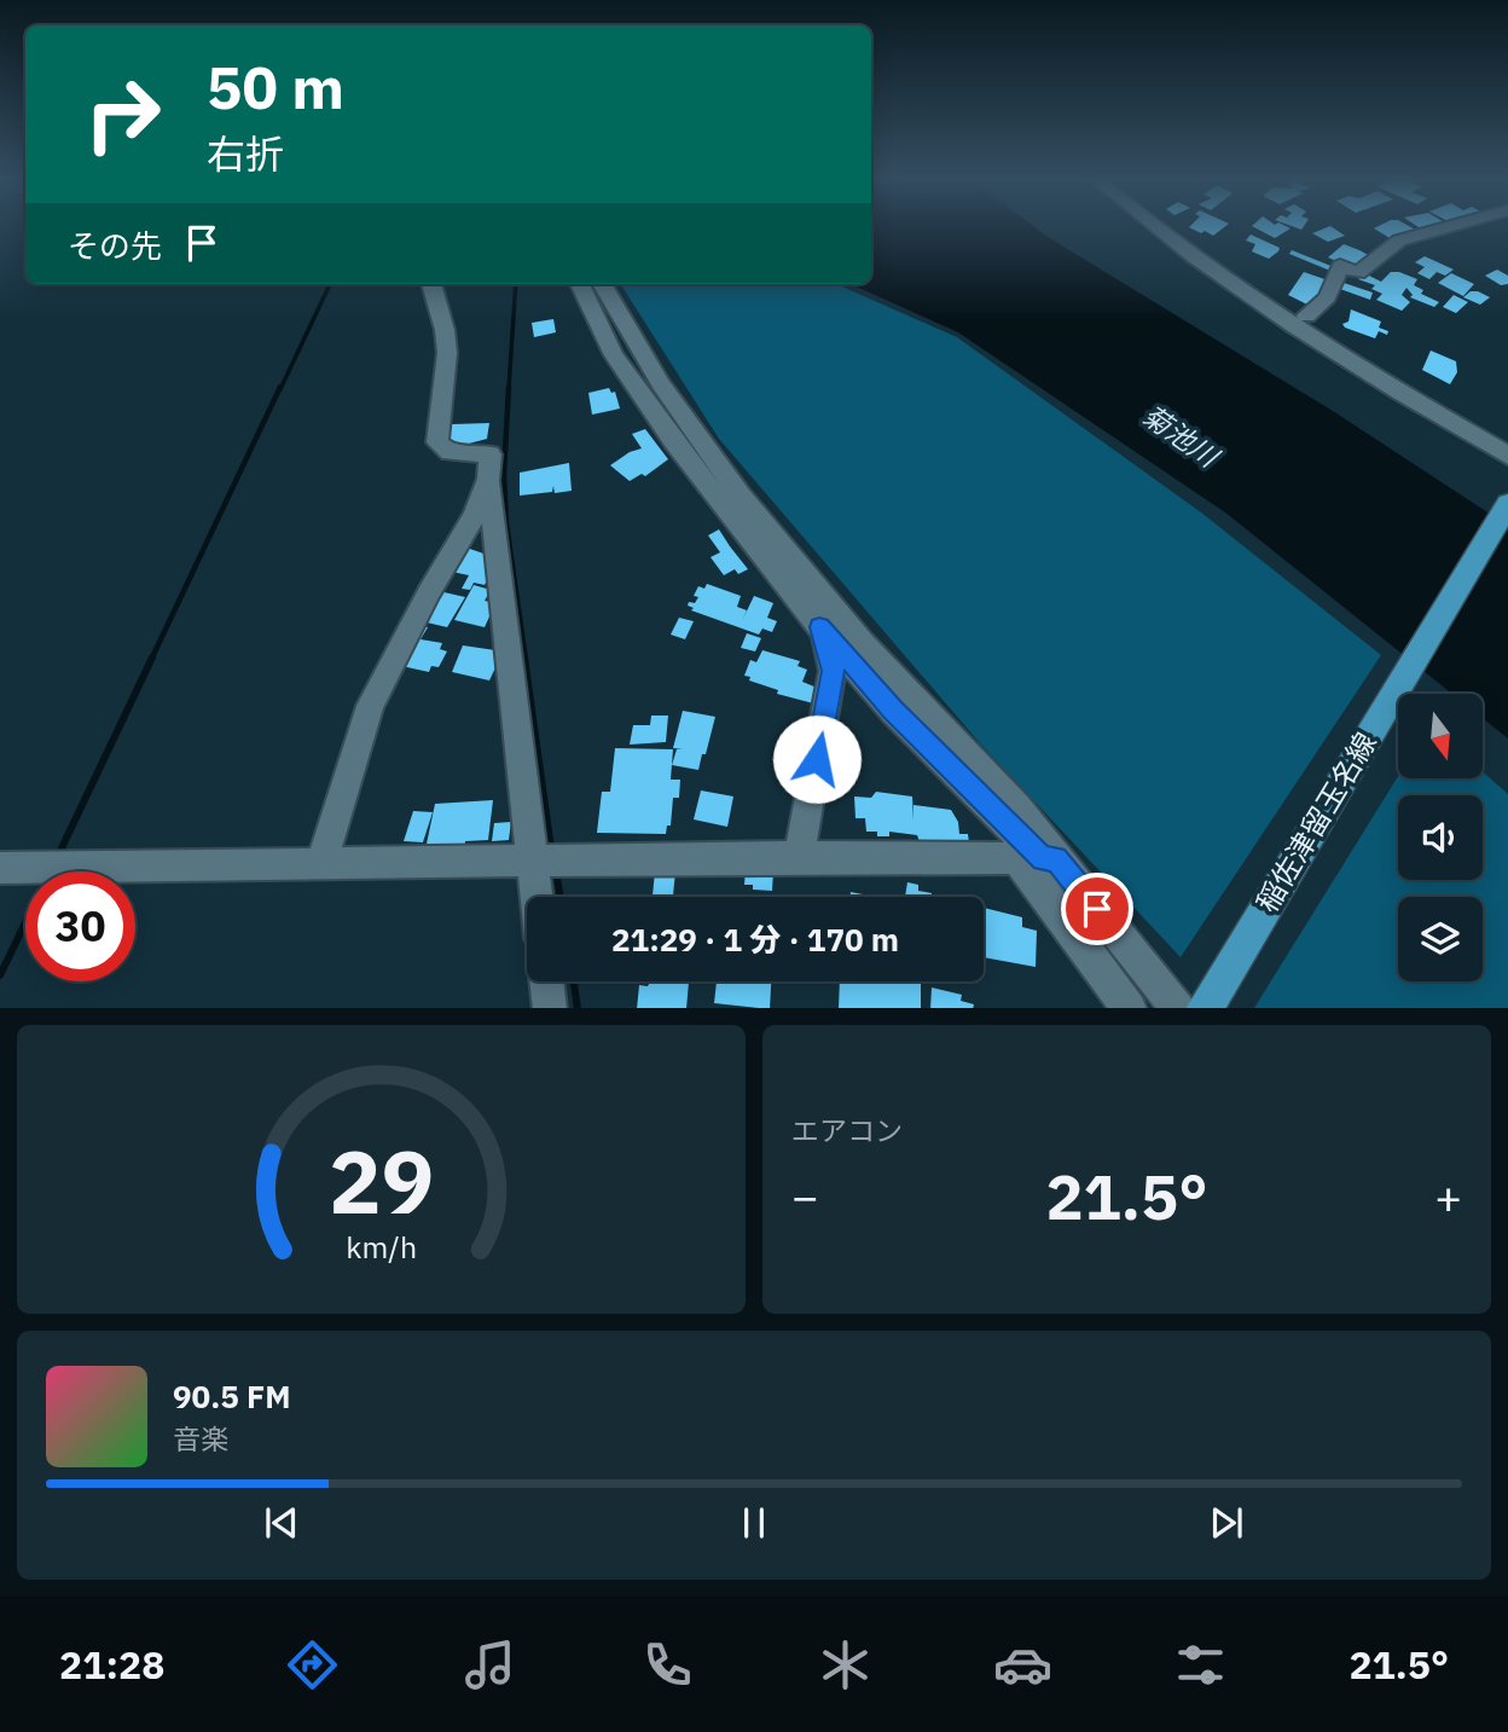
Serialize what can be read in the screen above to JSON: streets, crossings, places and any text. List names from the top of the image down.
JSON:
{
  "streets": {
    "main road": ["稲佐津留玉名線"]
  },
  "water": ["菊池川"],
  "north": "bottom",
  "page": {
    "turn": ["50 m", "右折"],
    "then": "その先",
    "limit": "30",
    "trip": "21:29 · 1 分 · 170 m",
    "tile": "エアコン",
    "heat": ["−", "21.5°", "+"],
    "song": ["90.5 FM", "音楽"],
    "tabs": ["21:28", "21.5°"],
    "gauge": ["29", "km/h"]
  }
}
